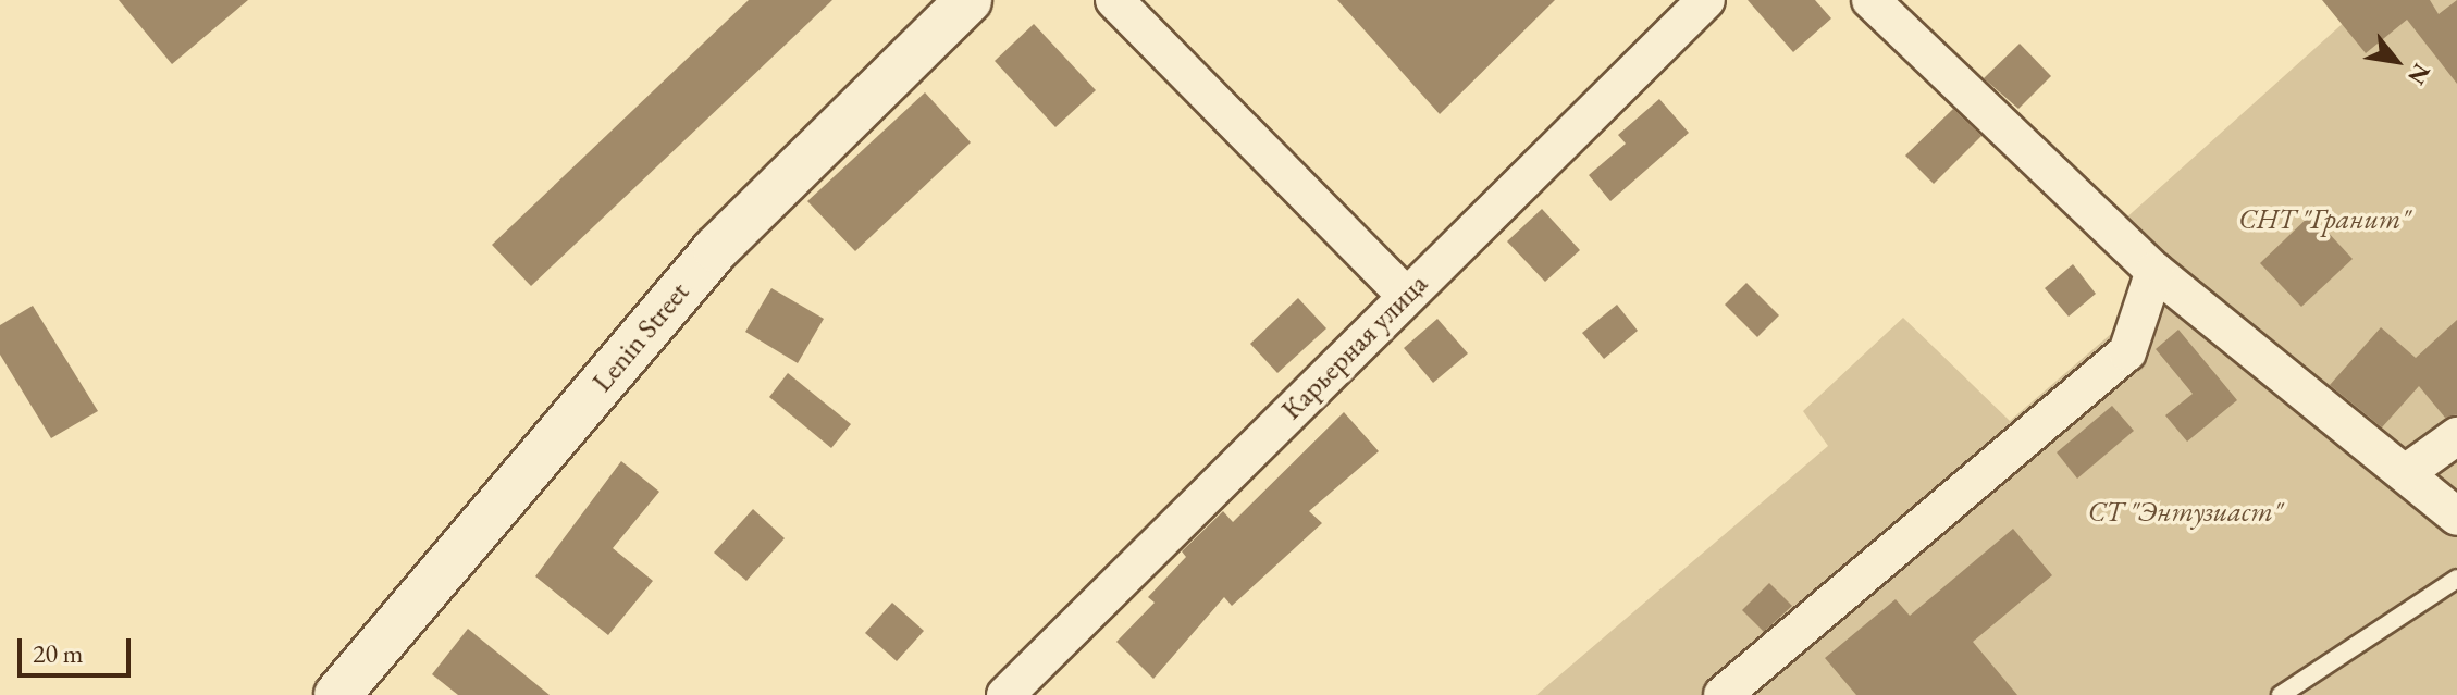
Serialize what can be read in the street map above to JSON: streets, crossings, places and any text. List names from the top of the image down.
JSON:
{
  "streets": {
    "street": ["Lenin Street", "Карьерная улица"]
  },
  "parks": ["СНТ \"Гранит\"", "СТ \"Энтузиаст\""],
  "scale_bar": "20 m",
  "north": "bottom right"
}
